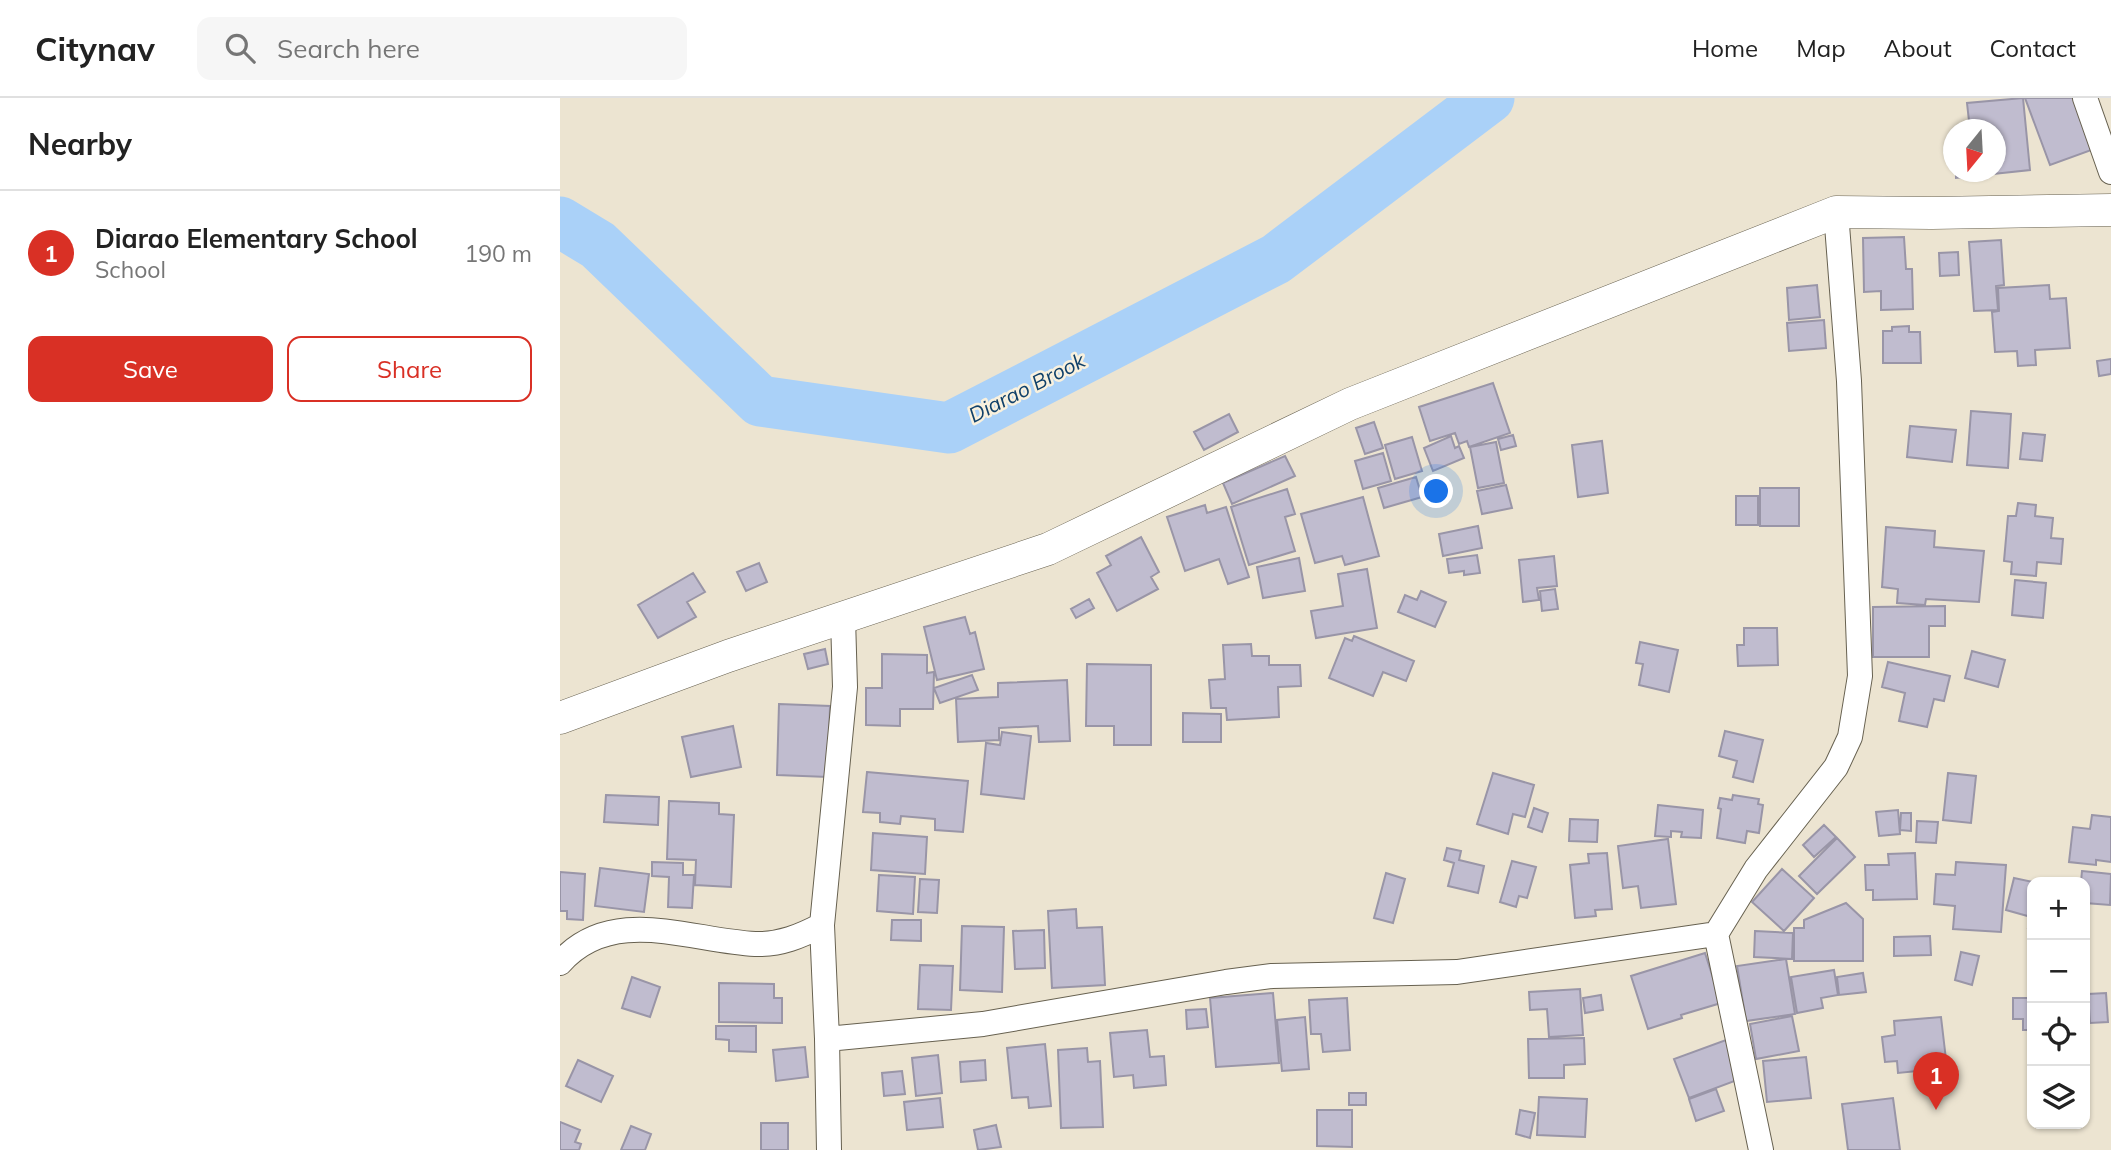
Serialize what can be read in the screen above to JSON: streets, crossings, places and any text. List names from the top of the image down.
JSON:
{
  "water": ["Diarao Brook"],
  "north": "bottom",
  "page": {
    "header": "Citynav",
    "search": "Search here",
    "nav": [
      "Home",
      "Map",
      "About",
      "Contact"
    ],
    "heading": "Nearby",
    "list": [
      {
        "mark": "1",
        "name": "Diarao Elementary School",
        "note": "School",
        "value": "190 m"
      }
    ],
    "buttons": ["Save", "Share"],
    "map_buttons": ["+", "−"],
    "pins": "1"
  }
}
